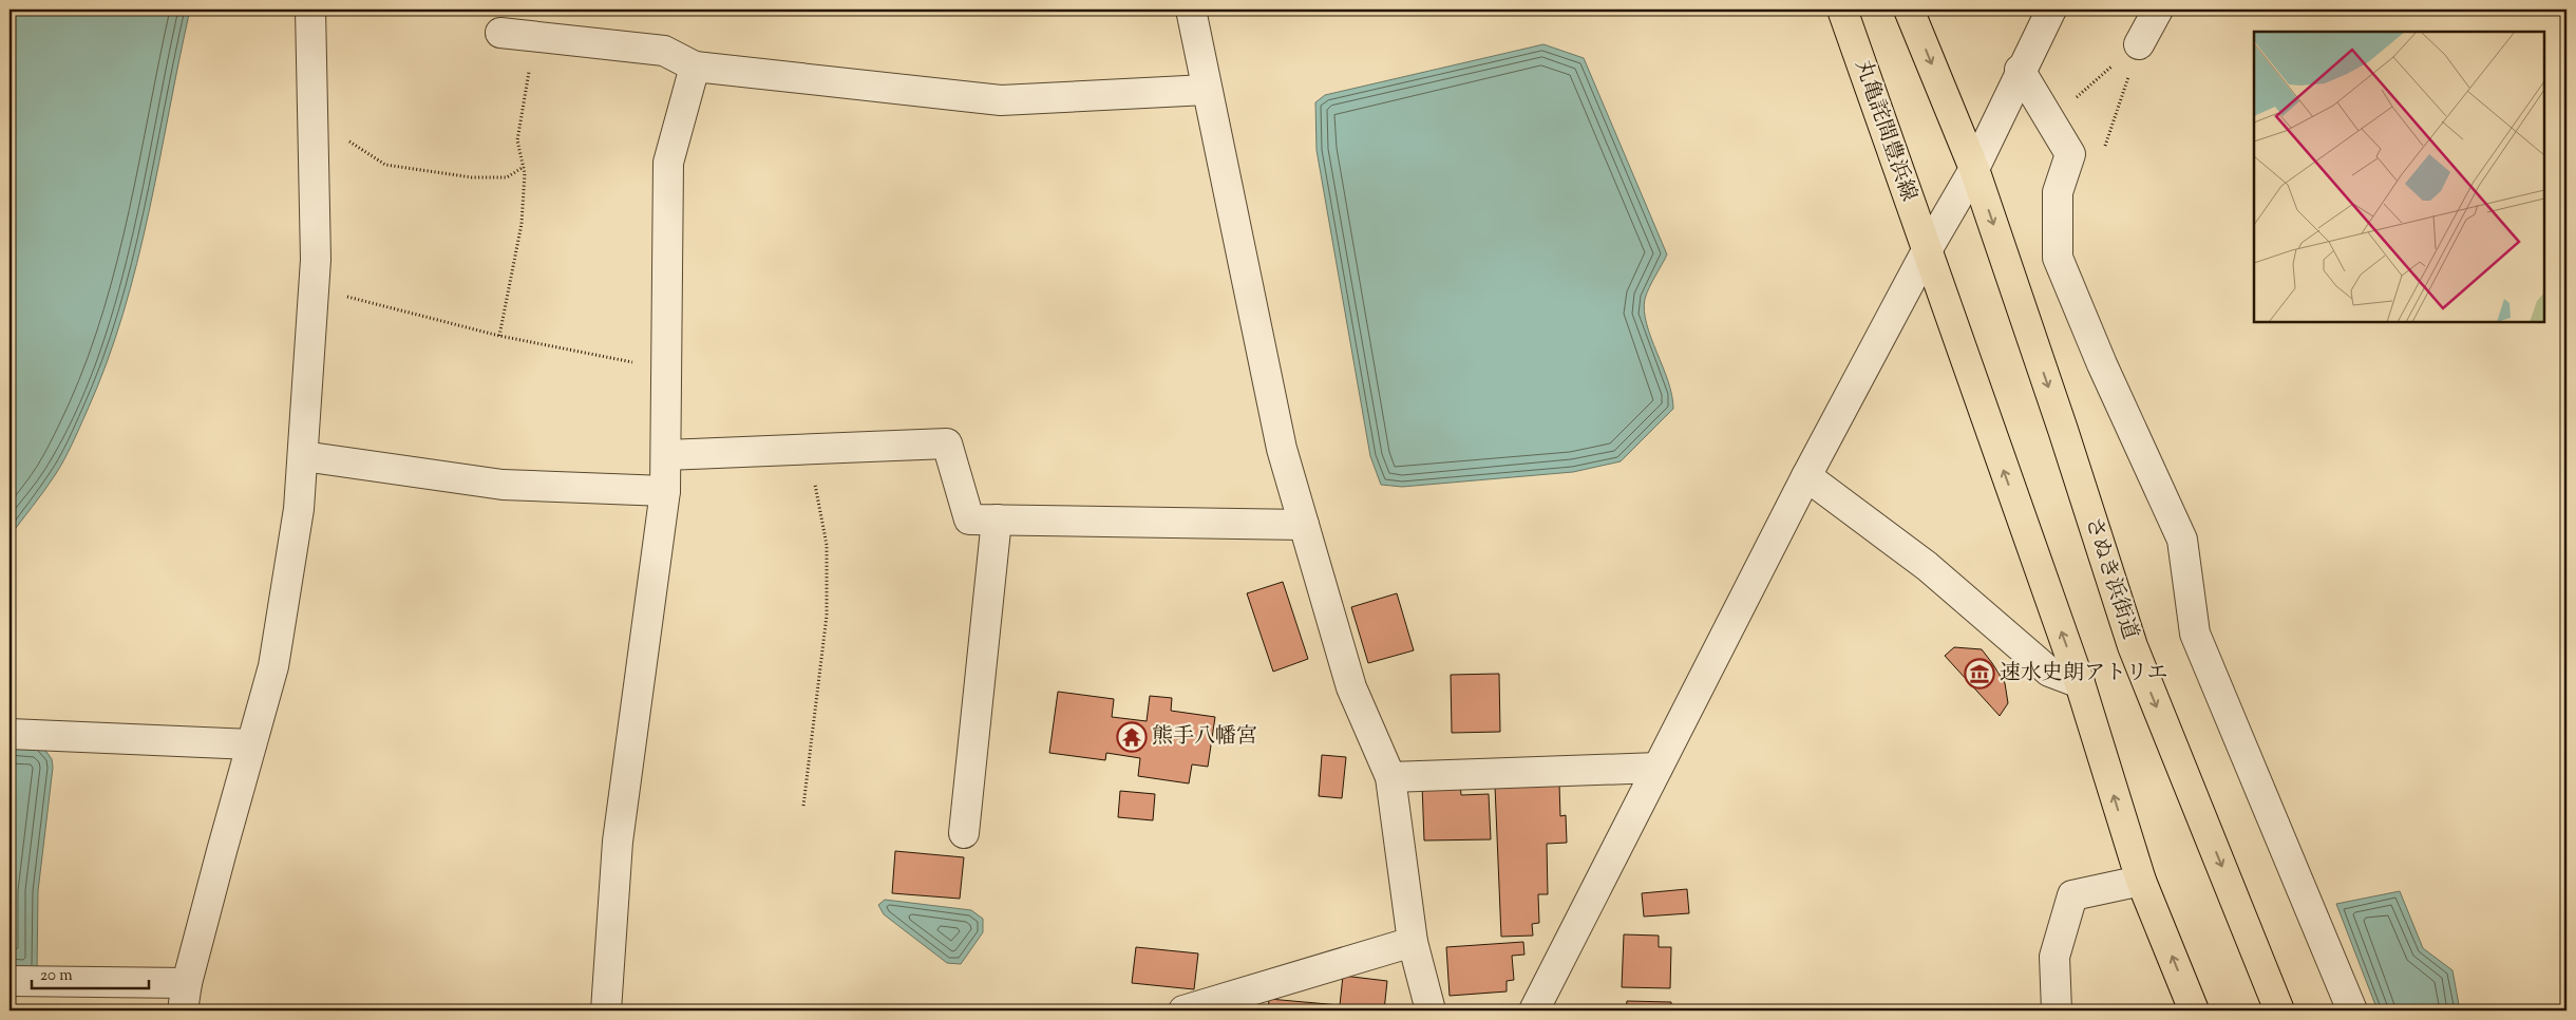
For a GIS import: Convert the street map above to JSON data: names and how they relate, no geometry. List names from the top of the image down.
{
  "streets": {
    "main road": ["丸亀詫間豊浜線", "さぬき浜街道"]
  },
  "places": {
    "museum": ["速水史朗アトリエ"],
    "temple": ["熊手八幡宮"]
  },
  "scale_bar": "20 m"
}
